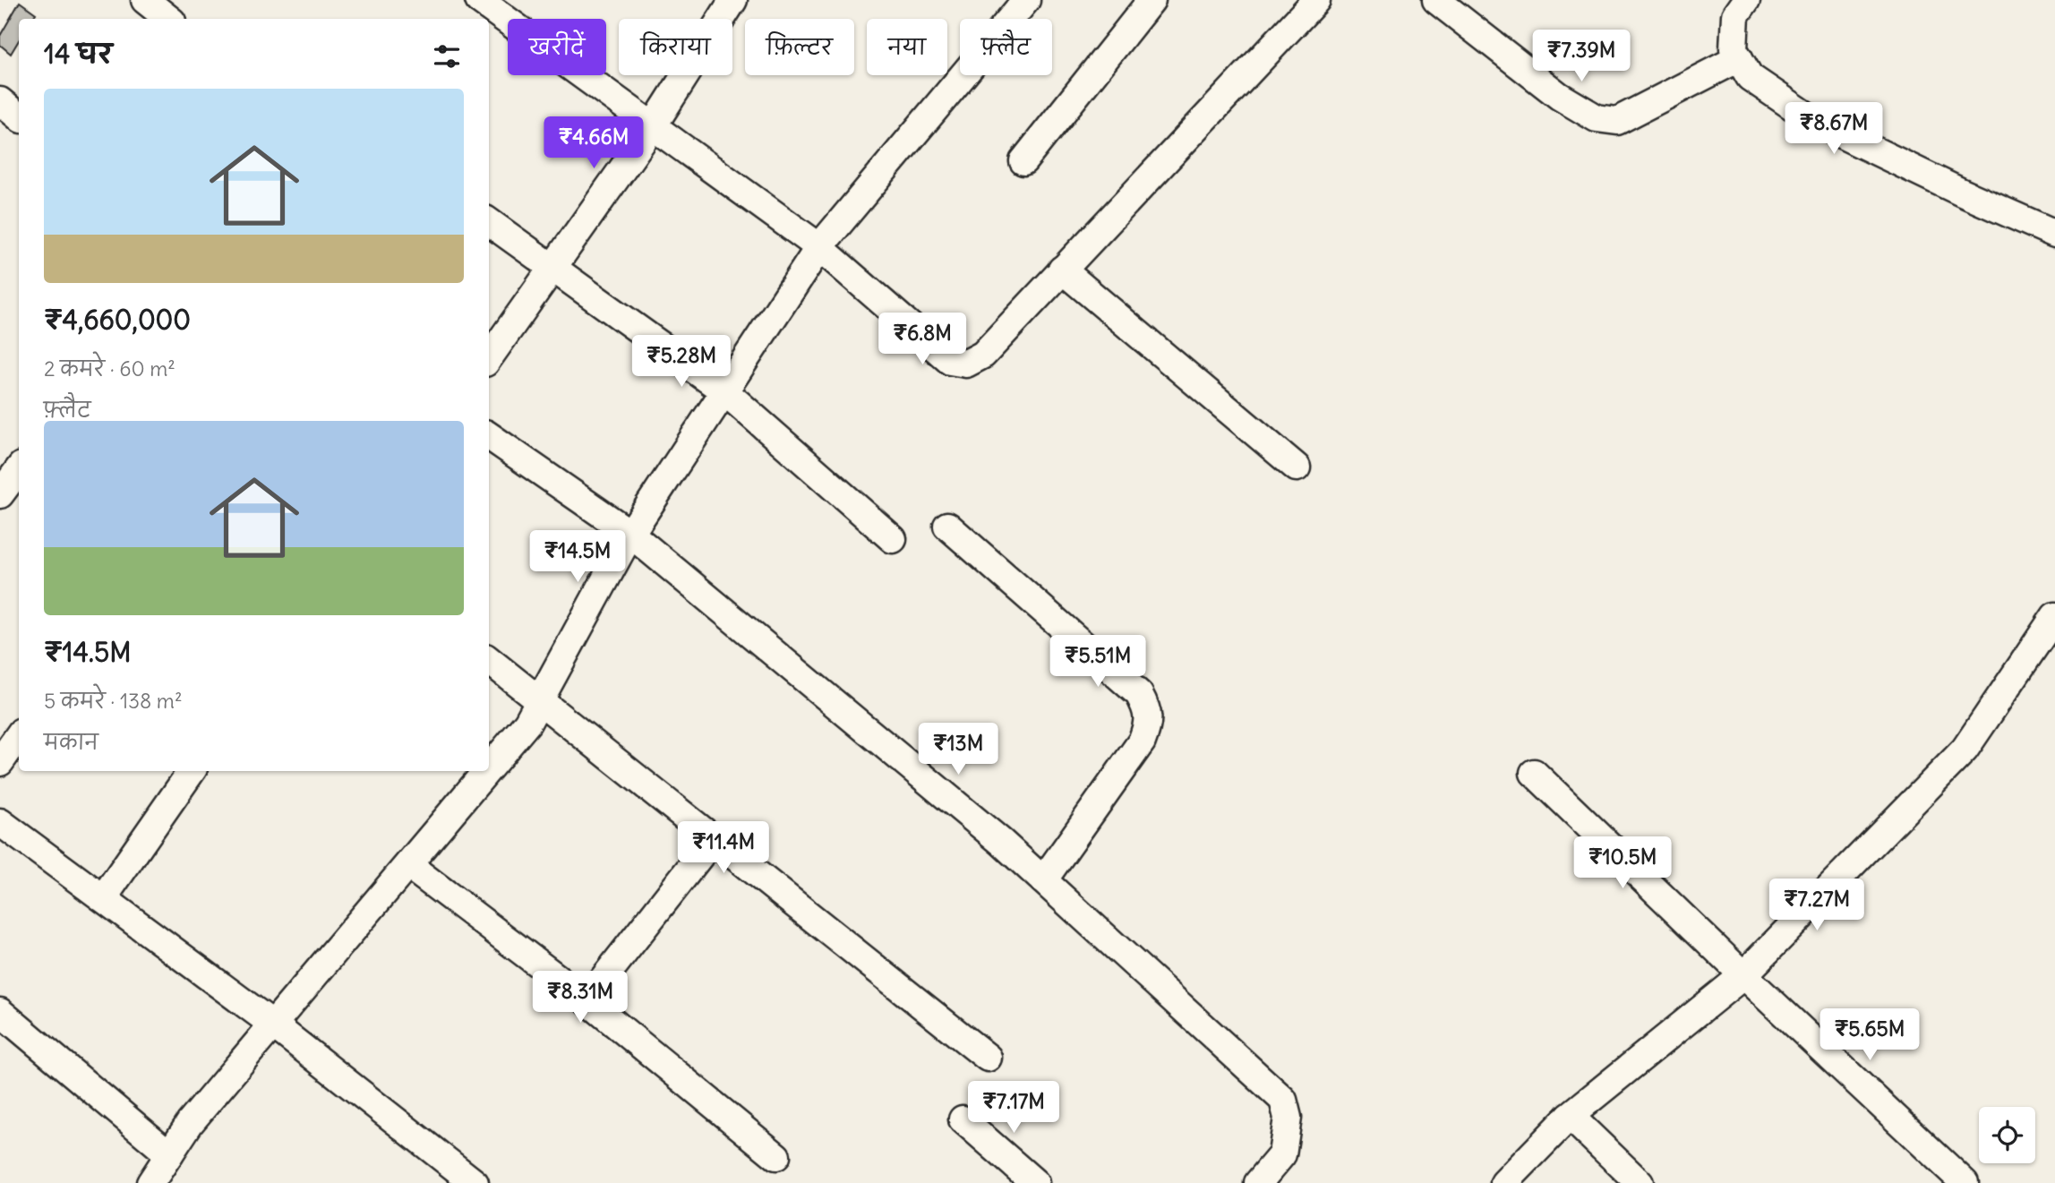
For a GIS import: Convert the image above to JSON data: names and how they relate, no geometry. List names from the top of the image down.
{
  "page": {
    "chip": [
      "खरीदें",
      "किराया",
      "फ़िल्टर",
      "नया",
      "फ़्लैट"
    ],
    "heading": "14 घर",
    "price": [
      "₹7.39M",
      "₹8.67M",
      "₹4.66M",
      "₹6.8M",
      "₹5.28M",
      "₹14.5M",
      "₹5.51M",
      "₹13M",
      "₹11.4M",
      "₹10.5M",
      "₹7.27M",
      "₹8.31M",
      "₹5.65M",
      "₹7.17M"
    ],
    "list": [
      {
        "name": "₹4,660,000",
        "note": "2 कमरे · 60 m² · फ़्लैट"
      },
      {
        "name": "₹14.5M",
        "note": "5 कमरे · 138 m² · मकान"
      }
    ]
  }
}
